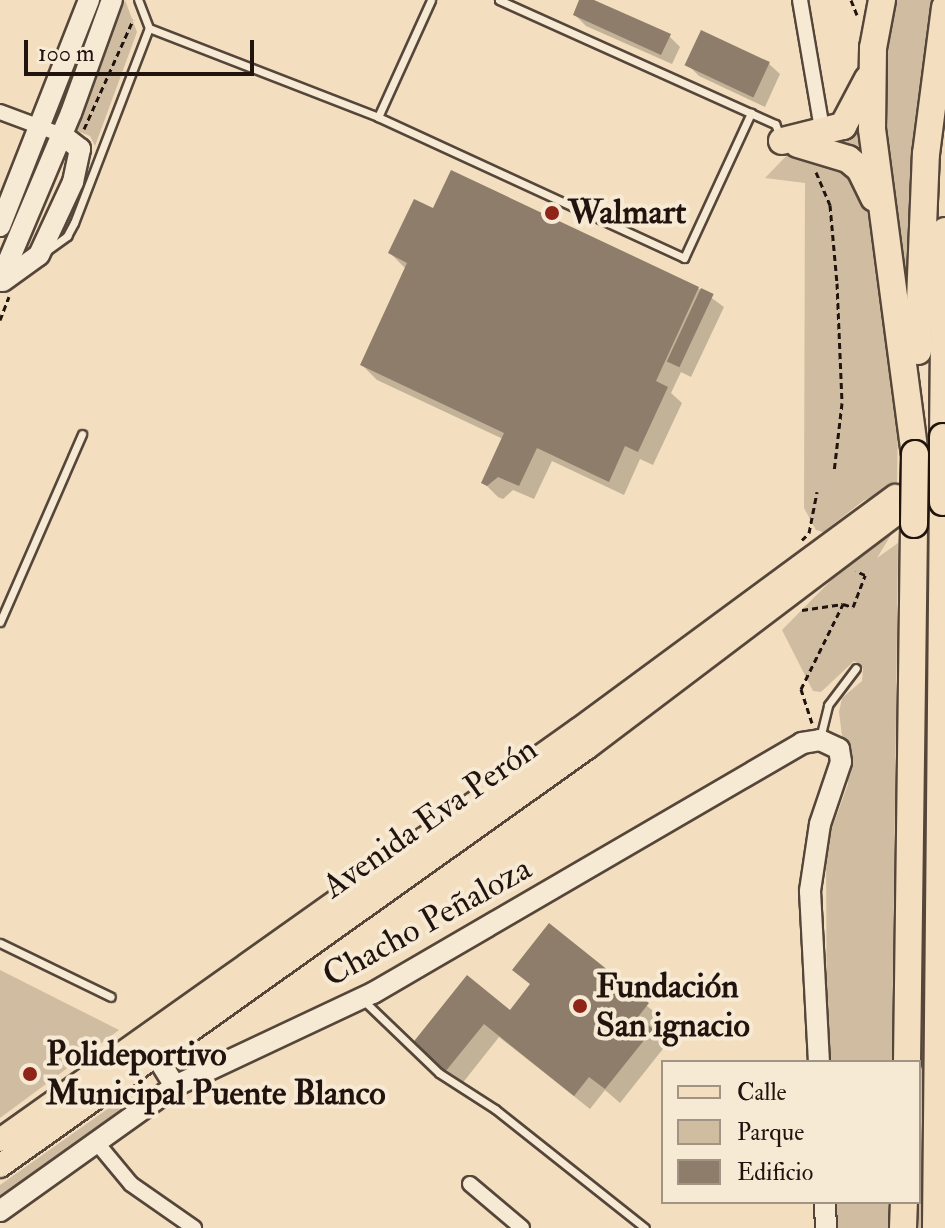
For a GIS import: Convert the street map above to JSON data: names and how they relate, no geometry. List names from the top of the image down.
{
  "streets": {
    "main road": ["Avenida Eva Perón"],
    "street": ["Chacho Peñaloza"]
  },
  "places": ["Walmart", "Fundación San ignacio", "Polideportivo Municipal Puente Blanco"],
  "legend": ["Calle", "Parque", "Edificio"],
  "scale_bar": "100 m"
}
